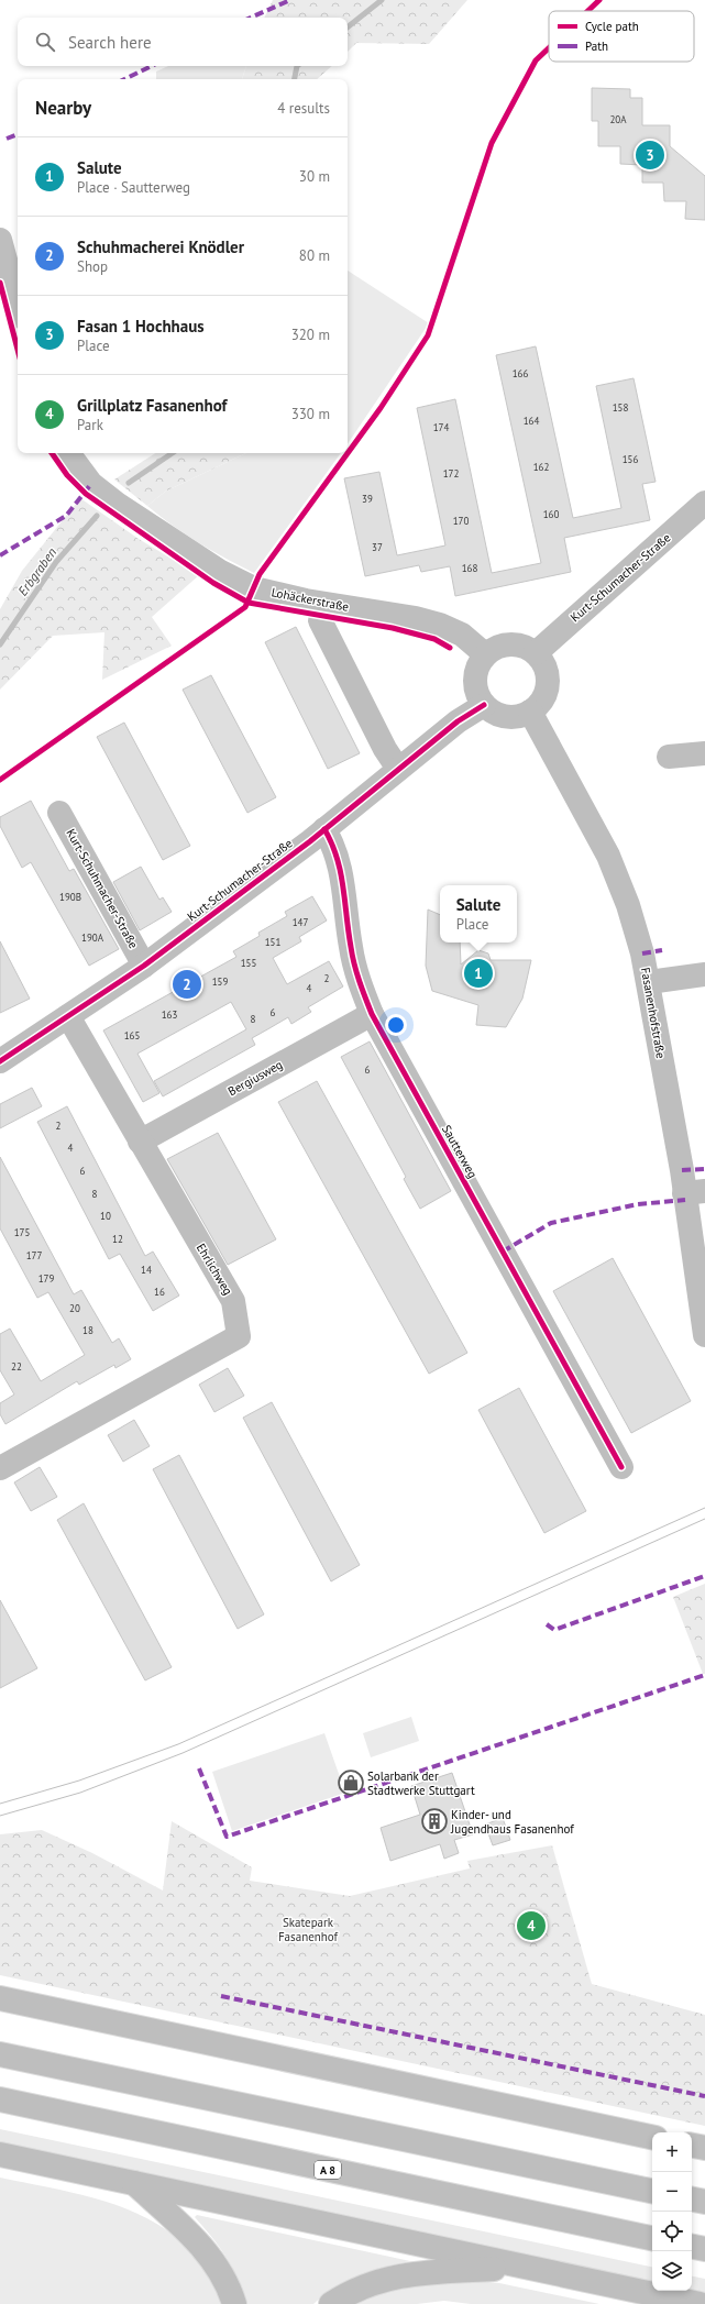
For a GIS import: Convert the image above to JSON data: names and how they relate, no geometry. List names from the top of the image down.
{
  "streets": {
    "main road": [
      "Kurt-Schumacher-Straße",
      "Lohäckerstraße",
      "Kurt-Schuhmacher-Straße",
      "Fasanenhofstraße",
      "Bergiusweg",
      "Sautterweg",
      "Ehrlichweg",
      "A 8"
    ]
  },
  "crossings": [
    ["Kurt-Schumacher-Straße", "Lohäckerstraße"],
    ["Kurt-Schumacher-Straße", "Kurt-Schuhmacher-Straße"],
    ["Kurt-Schumacher-Straße", "Fasanenhofstraße"],
    ["Kurt-Schumacher-Straße", "Sautterweg"],
    ["Kurt-Schumacher-Straße", "Ehrlichweg"],
    ["Lohäckerstraße", "Fasanenhofstraße"],
    ["Bergiusweg", "Sautterweg"],
    ["Bergiusweg", "Ehrlichweg"]
  ],
  "water": ["Erbgraben"],
  "parks": ["Skatepark Fasanenhof"],
  "places": {
    "shop": ["Solarbank der Stadtwerke Stuttgart"],
    "building": ["Kinder- und Jugendhaus Fasanenhof"]
  },
  "house_numbers": [
    "20A",
    "166",
    "158",
    "164",
    "174",
    "156",
    "162",
    "172",
    "39",
    "160",
    "170",
    "37",
    "168",
    "190B",
    "147",
    "190A",
    "151",
    "155",
    "2",
    "159",
    "4",
    "6",
    "163",
    "8",
    "165",
    "6",
    "2",
    "4",
    "6",
    "8",
    "10",
    "175",
    "12",
    "177",
    "14",
    "179",
    "16",
    "20",
    "18",
    "22"
  ],
  "legend": ["Cycle path", "Path"],
  "page": {
    "search": "Search here",
    "heading": ["Nearby", "4 results"],
    "list": [
      {
        "mark": "1",
        "name": "Salute",
        "note": "Place · Sautterweg",
        "value": "30 m"
      },
      {
        "mark": "2",
        "name": "Schuhmacherei Knödler",
        "note": "Shop",
        "value": "80 m"
      },
      {
        "mark": "3",
        "name": "Fasan 1 Hochhaus",
        "note": "Place",
        "value": "320 m"
      },
      {
        "mark": "4",
        "name": "Grillplatz Fasanenhof",
        "note": "Park",
        "value": "330 m"
      }
    ],
    "pins": [
      "3",
      "1",
      "2",
      "4"
    ],
    "popup": ["Salute", "Place"],
    "map_buttons": ["+", "−"]
  }
}
